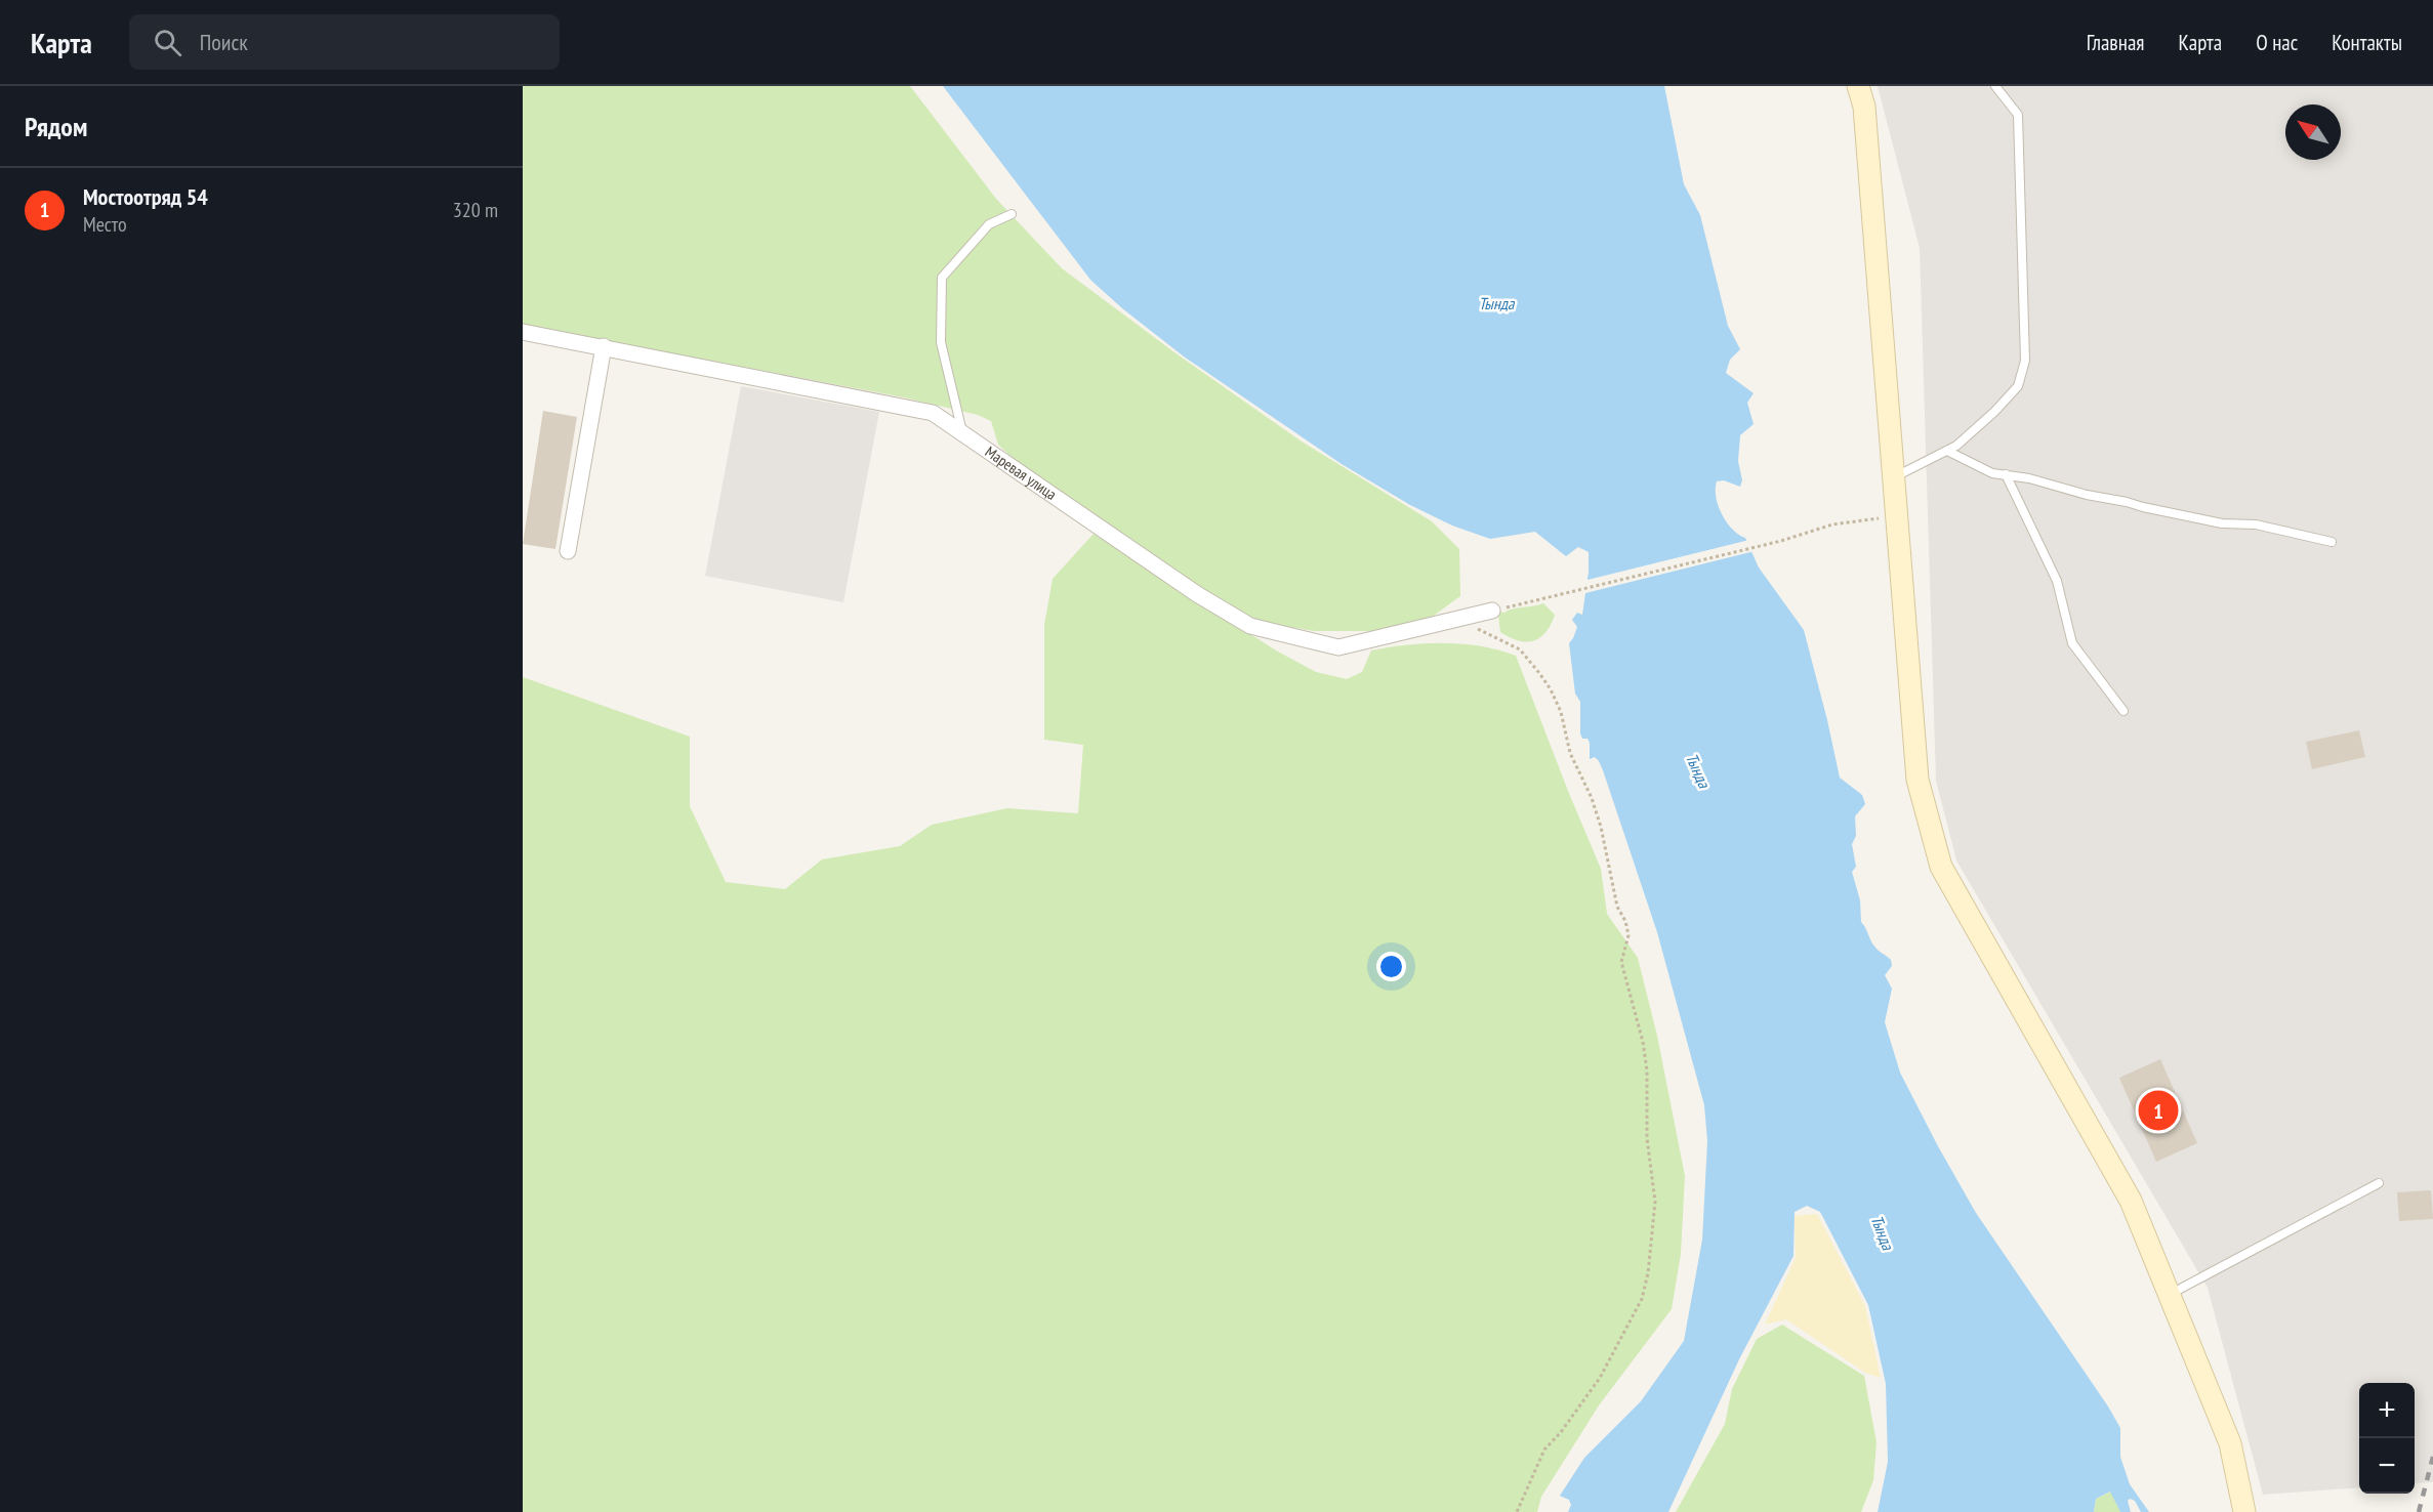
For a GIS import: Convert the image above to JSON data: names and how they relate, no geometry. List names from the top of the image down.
{
  "streets": {
    "street": ["Маревая улица"]
  },
  "water": ["Тында"],
  "north": "top left",
  "page": {
    "header": "Карта",
    "search": "Поиск",
    "nav": [
      "Главная",
      "Карта",
      "О нас",
      "Контакты"
    ],
    "heading": "Рядом",
    "list": [
      {
        "mark": "1",
        "name": "Мостоотряд 54",
        "note": "Место",
        "value": "320 m"
      }
    ],
    "pins": "1",
    "map_buttons": ["+", "−"]
  }
}
